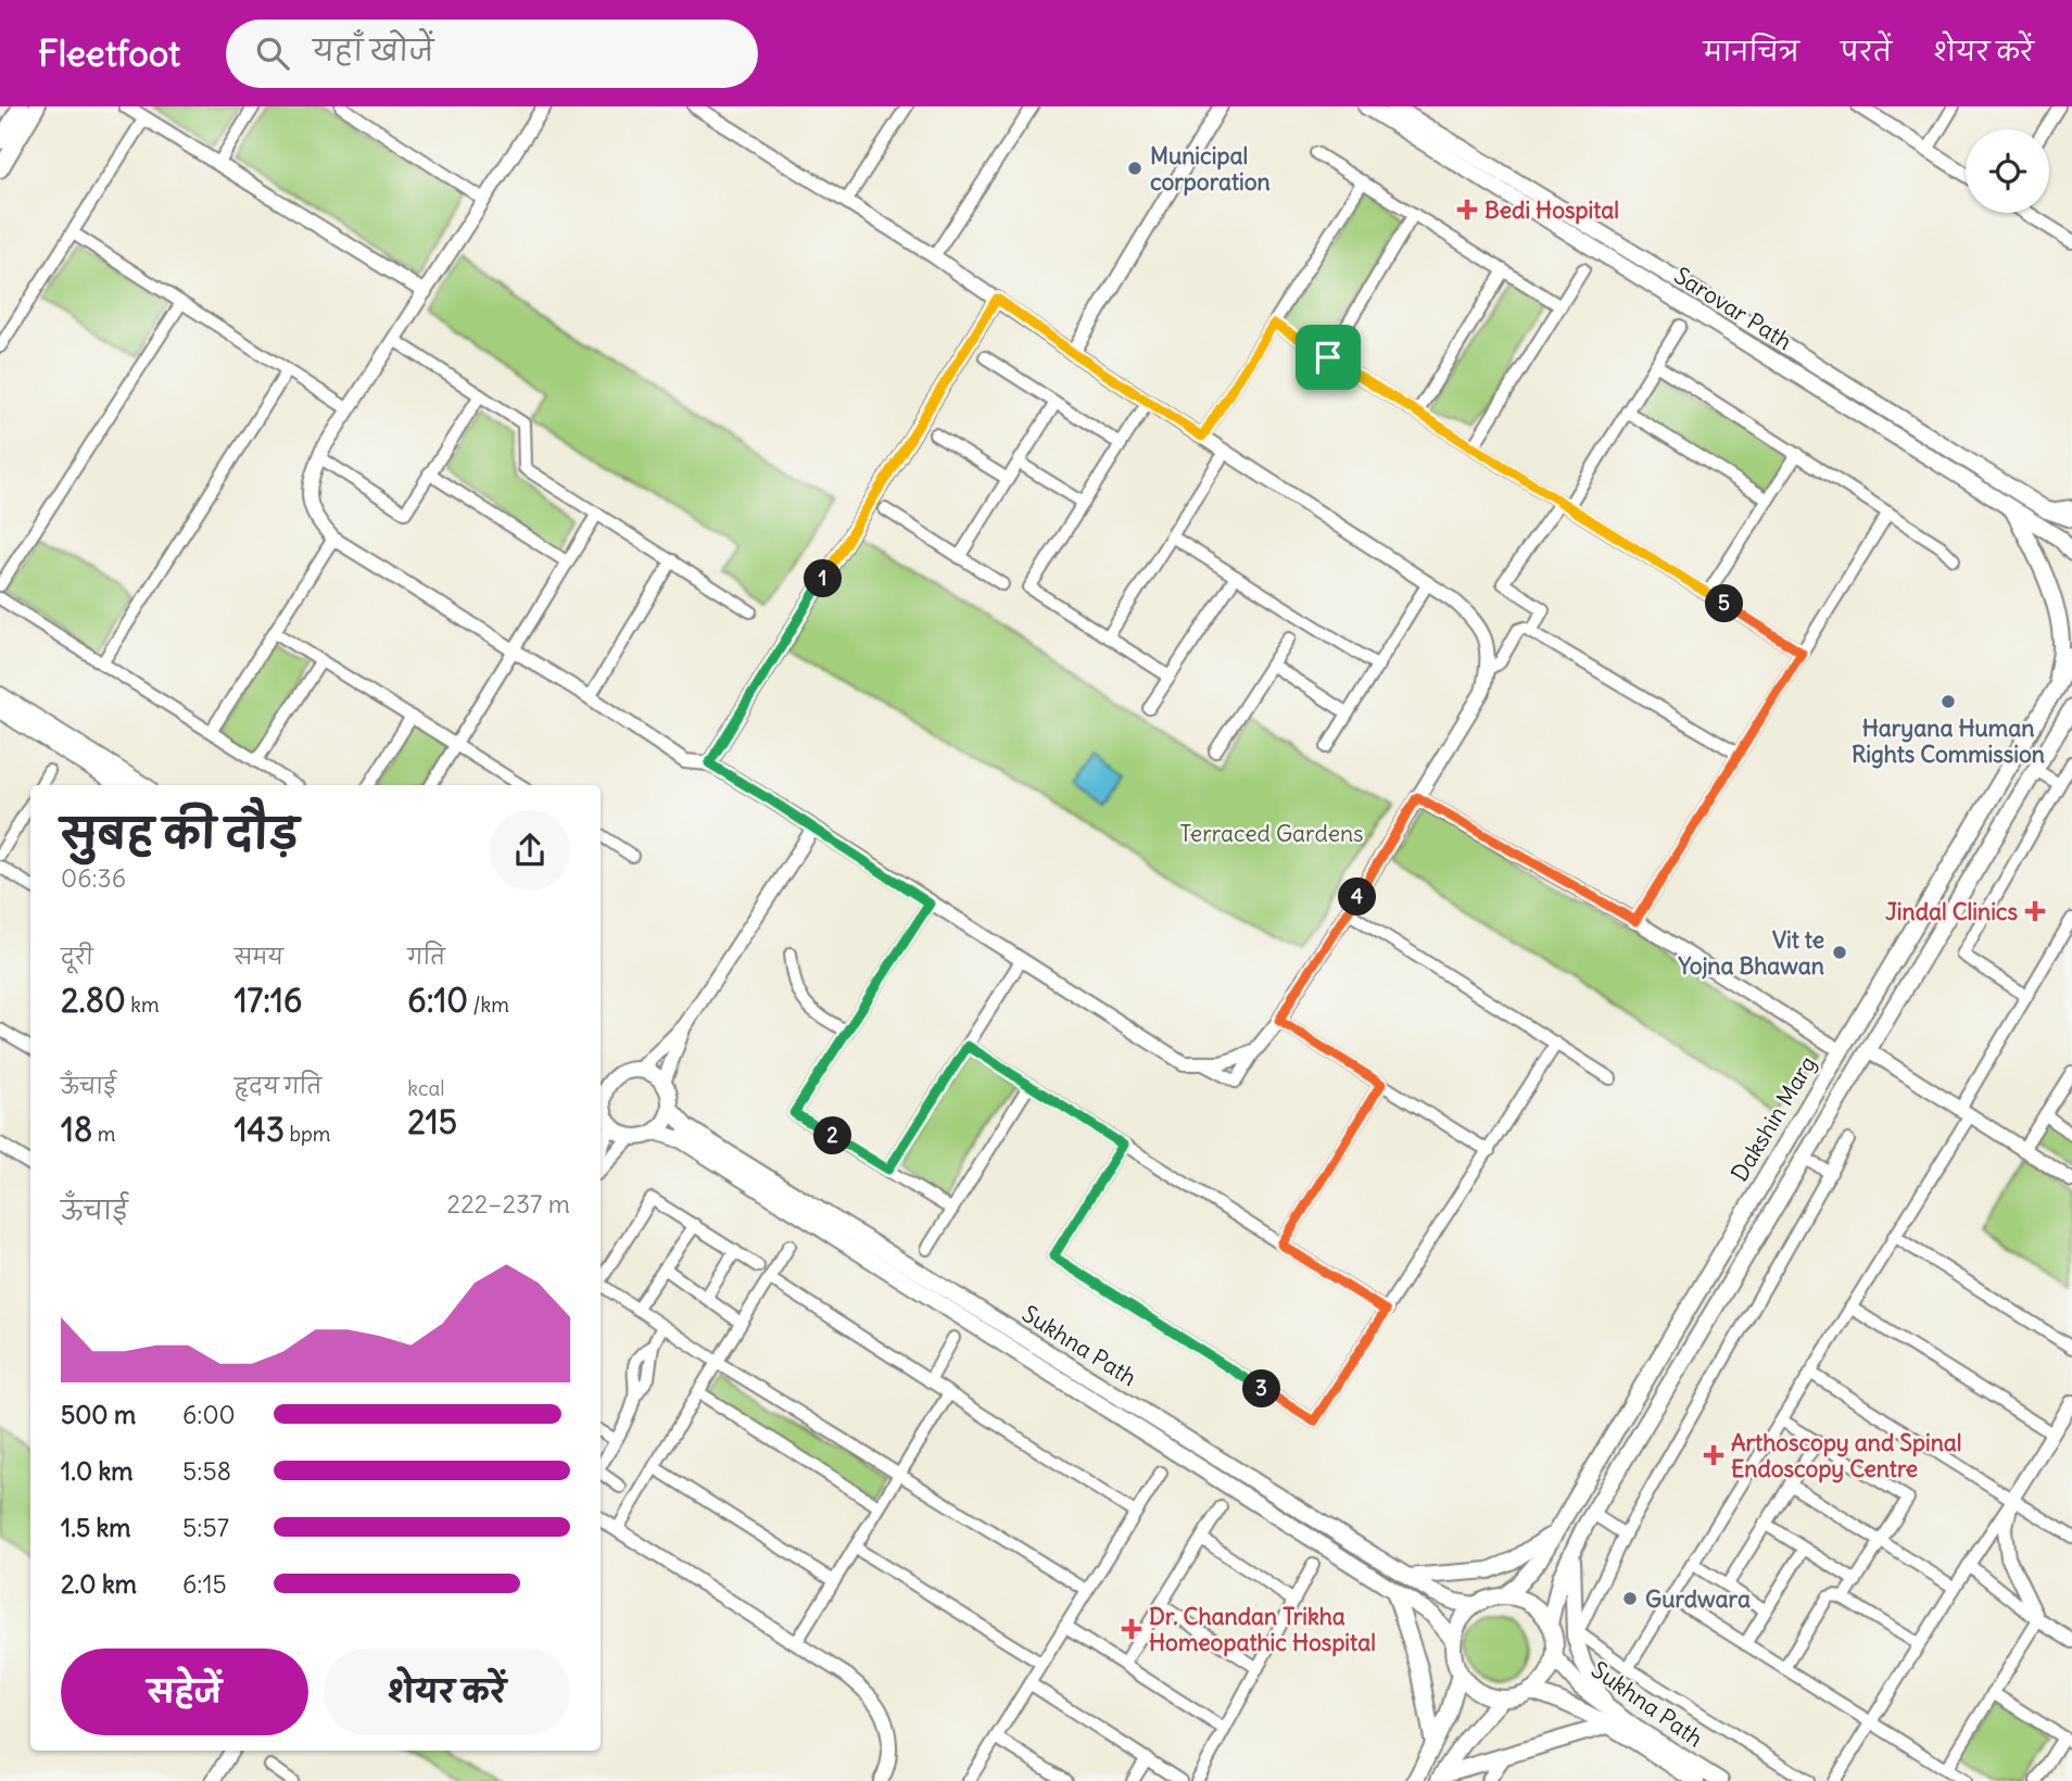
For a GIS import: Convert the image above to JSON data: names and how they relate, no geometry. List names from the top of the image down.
{
  "streets": {
    "main road": ["Sarovar Path", "Dakshin Marg", "Sukhna Path"]
  },
  "crossings": [
    ["Dakshin Marg", "Sukhna Path"]
  ],
  "parks": ["Terraced Gardens"],
  "places": {
    "other": [
      "Municipal corporation",
      "Haryana Human Rights Commission",
      "Vit te Yojna Bhawan",
      "Gurdwara"
    ],
    "health": [
      "Bedi Hospital",
      "Jindal Clinics",
      "Arthoscopy and Spinal Endoscopy Centre",
      "Dr. Chandan Trikha Homeopathic Hospital"
    ]
  },
  "page": {
    "header": "Fleetfoot",
    "search": "यहाँ खोजें",
    "nav": ["मानचित्र", "परतें", "शेयर करें"],
    "pins": [
      "1",
      "5",
      "4",
      "2",
      "3"
    ],
    "heading": ["सुबह की दौड़", "06:36"],
    "stats": [
      ["दूरी", "2.80 km"],
      ["समय", "17:16"],
      ["गति", "6:10 /km"],
      ["ऊँचाई", "18 m"],
      ["हृदय गति", "143 bpm"],
      ["kcal", "215"]
    ],
    "chart": ["ऊँचाई", "222–237 m"],
    "list": [
      {
        "name": "500 m",
        "note": "6:00"
      },
      {
        "name": "1.0 km",
        "note": "5:58"
      },
      {
        "name": "1.5 km",
        "note": "5:57"
      },
      {
        "name": "2.0 km",
        "note": "6:15"
      }
    ],
    "buttons": ["सहेजें", "शेयर करें"]
  }
}
